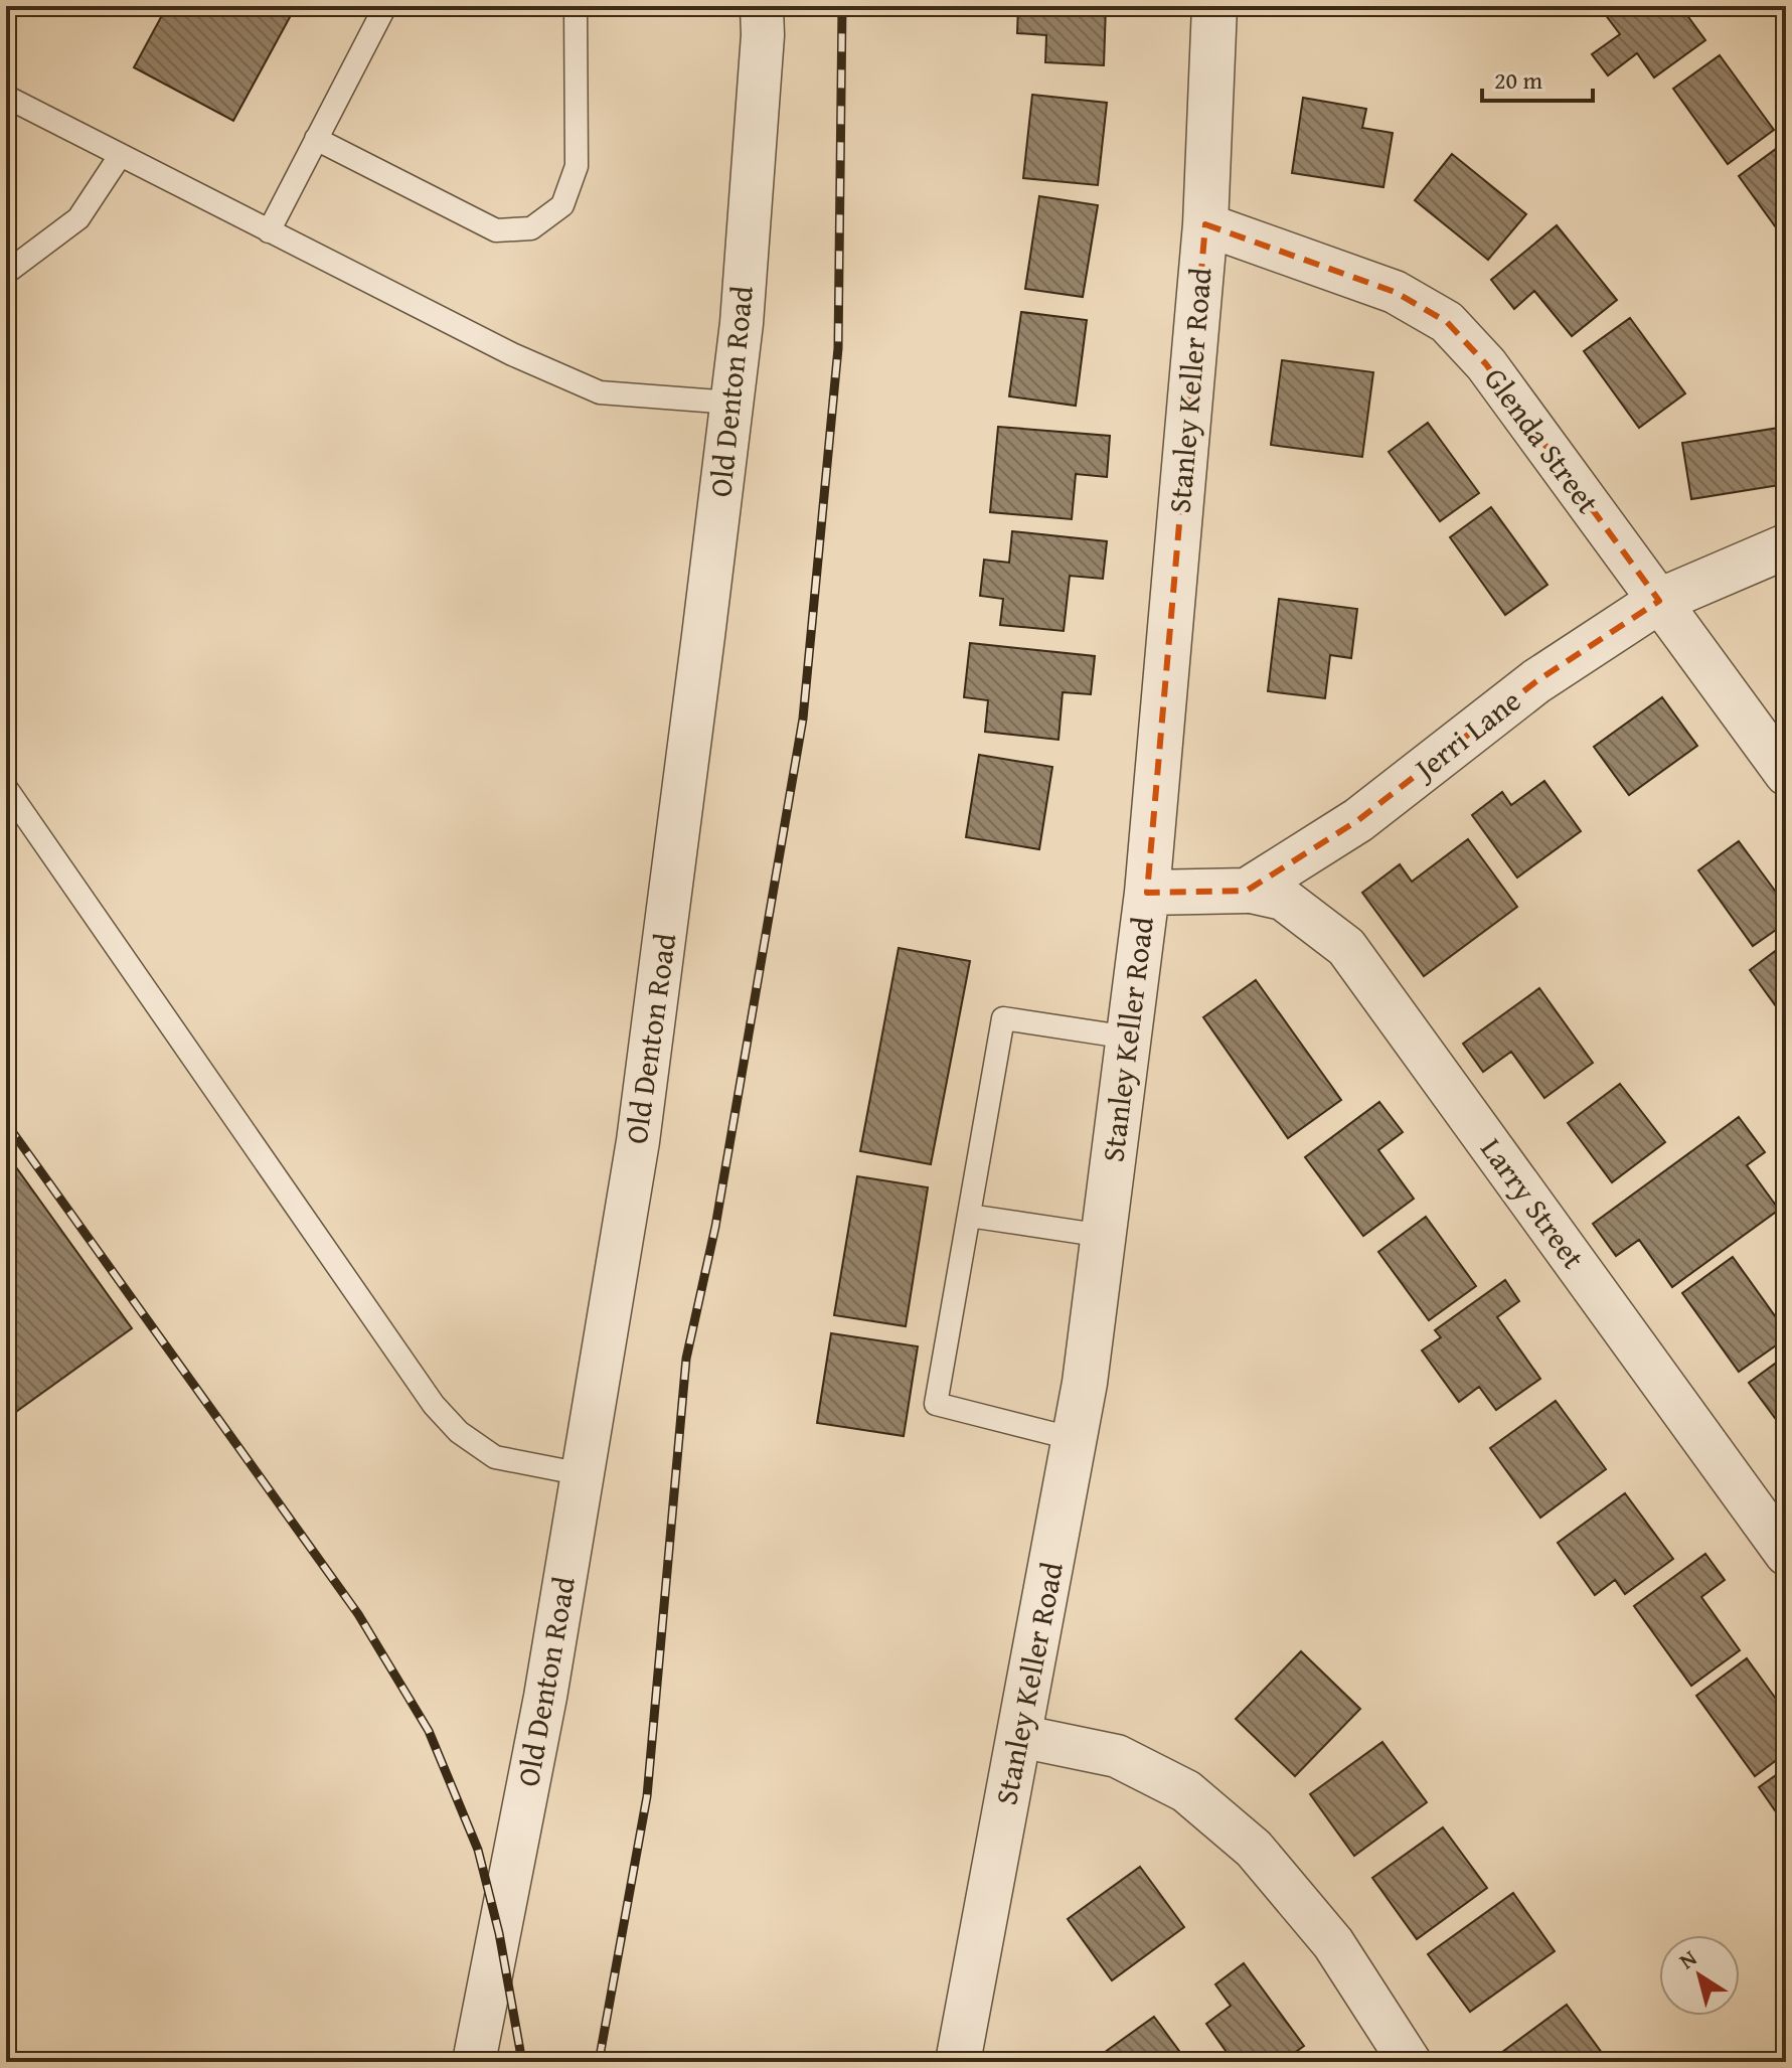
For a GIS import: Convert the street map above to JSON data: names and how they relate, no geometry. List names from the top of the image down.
{
  "streets": {
    "street": [
      "Stanley Keller Road",
      "Old Denton Road",
      "Glenda Street",
      "Jerri Lane",
      "Larry Street"
    ]
  },
  "crossings": [
    ["Stanley Keller Road", "Glenda Street"],
    ["Glenda Street", "Jerri Lane"],
    ["Jerri Lane", "Larry Street"]
  ],
  "scale_bar": "20 m",
  "north": "top left"
}
